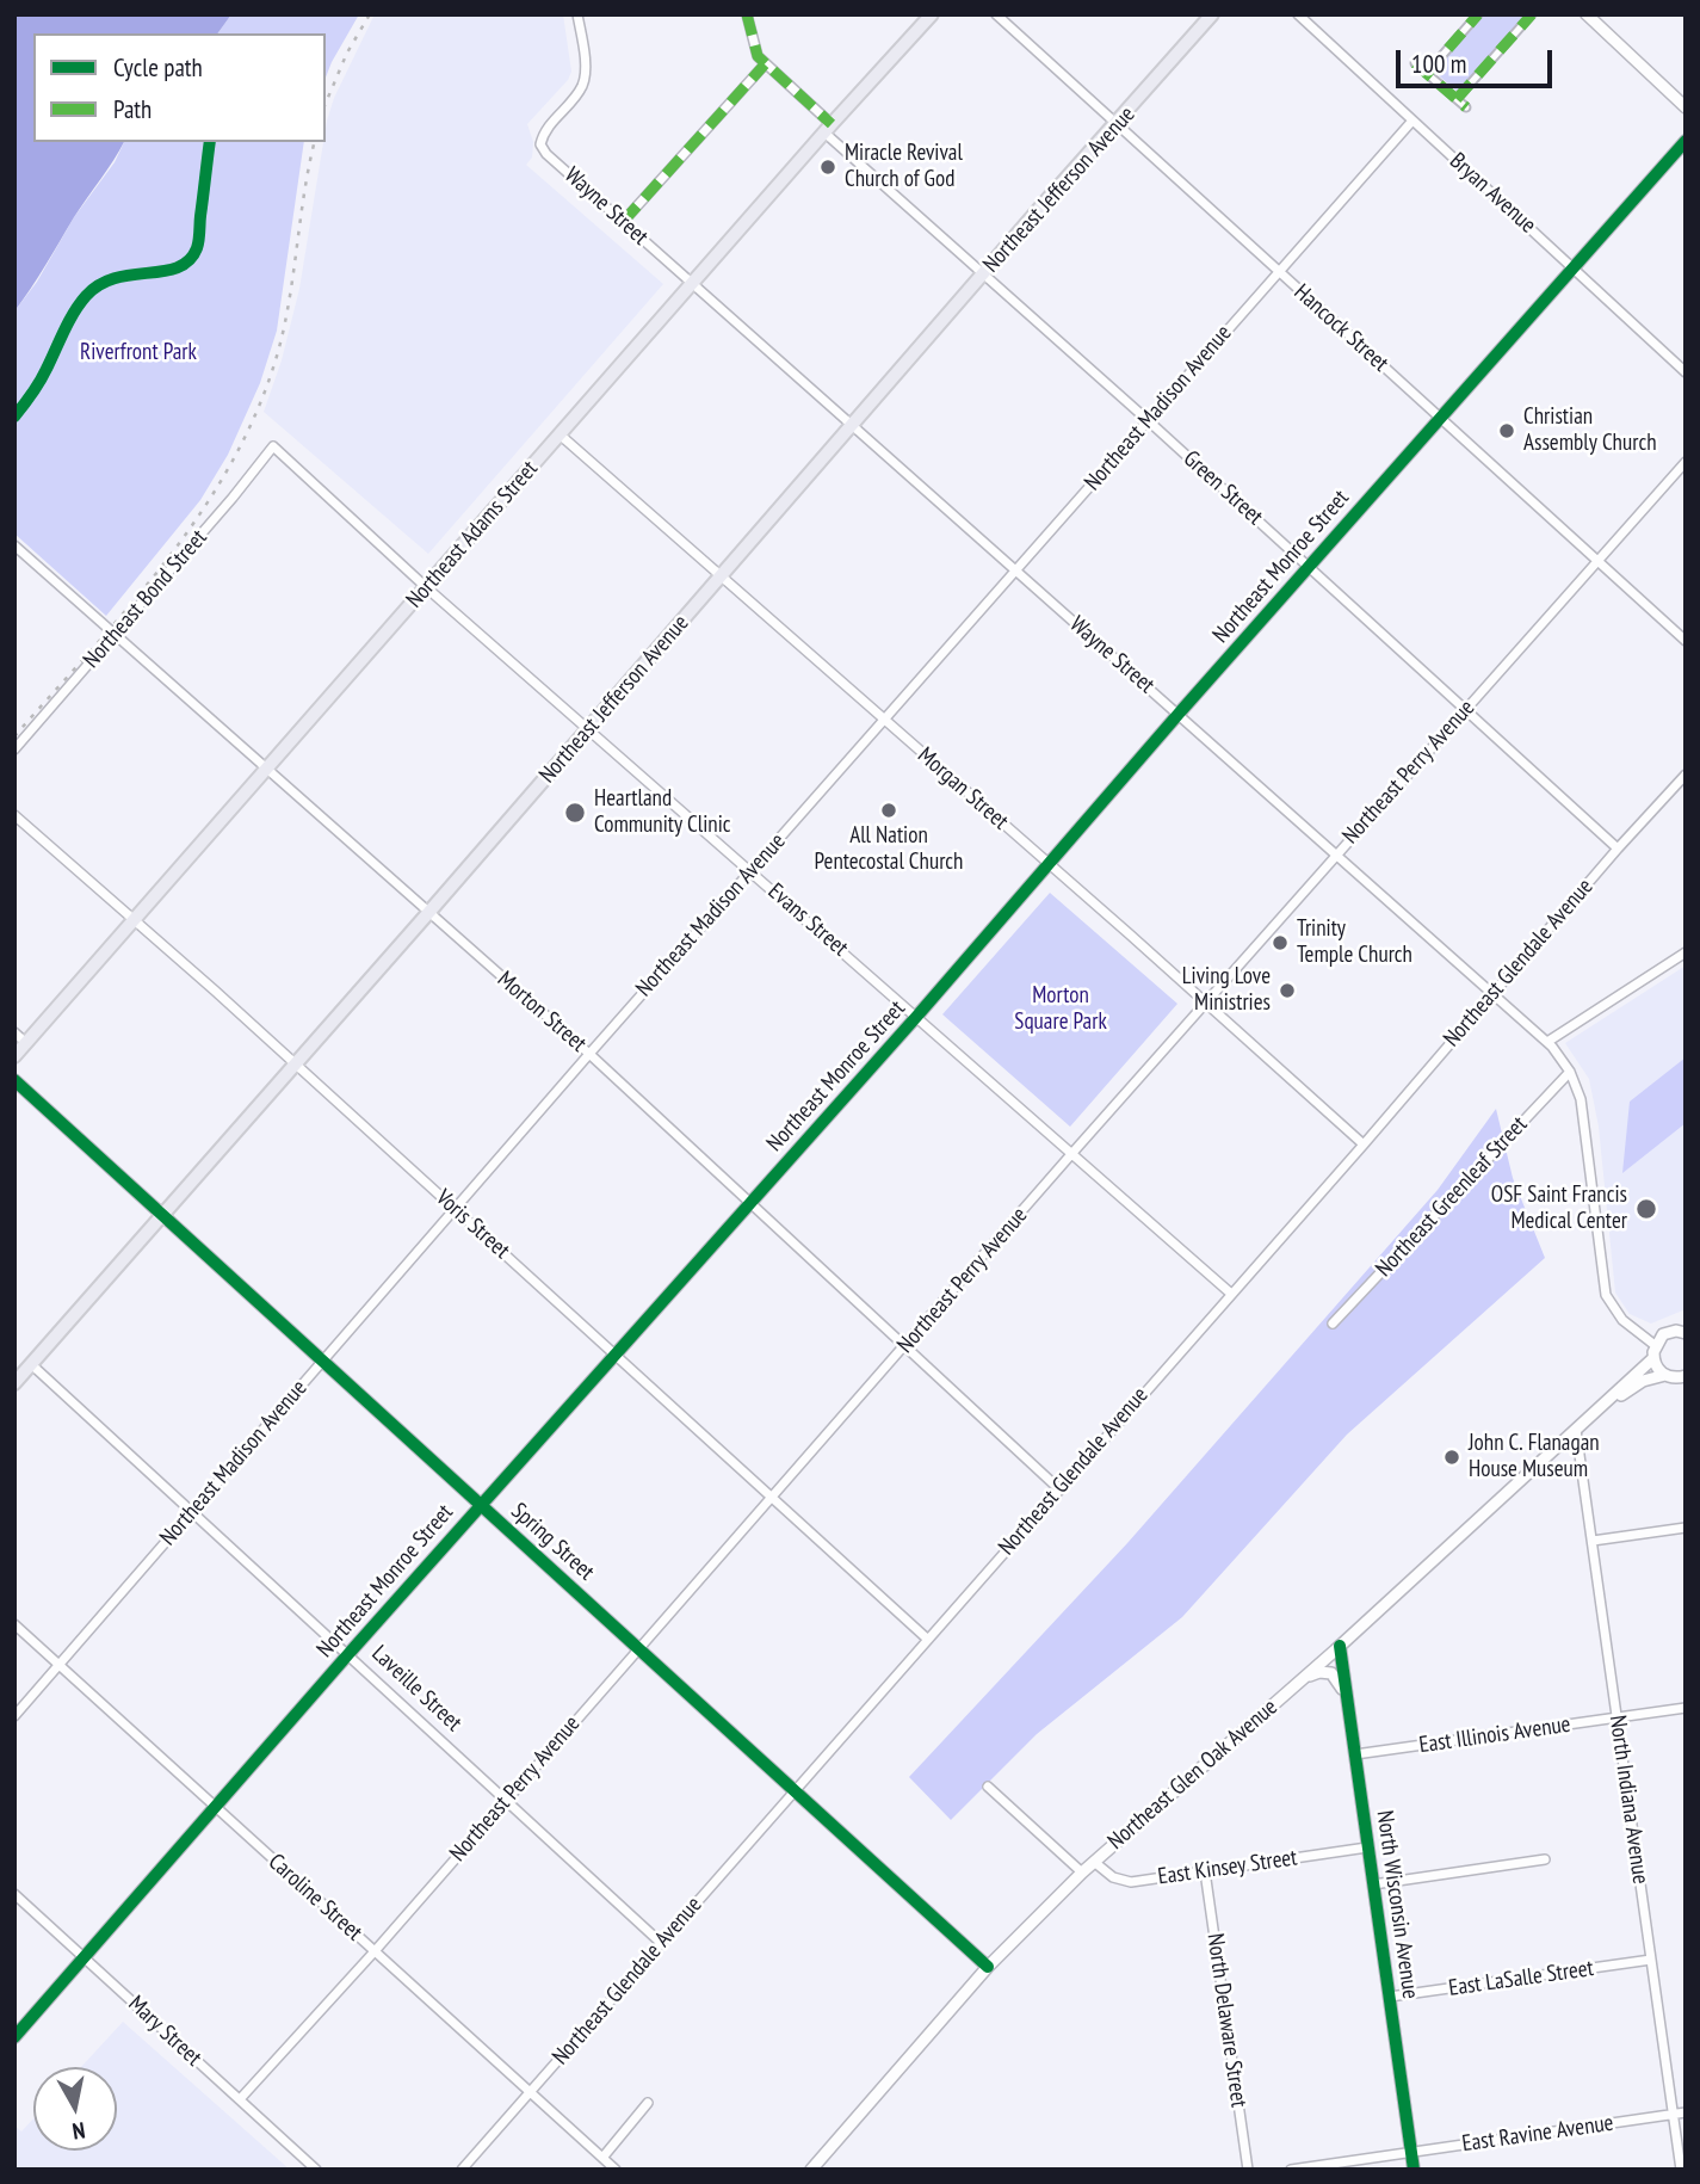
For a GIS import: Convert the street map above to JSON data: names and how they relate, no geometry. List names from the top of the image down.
{
  "streets": {
    "main road": ["Northeast Jefferson Avenue", "Northeast Adams Street"],
    "street": [
      "Bryan Avenue",
      "Wayne Street",
      "Hancock Street",
      "Northeast Madison Avenue",
      "Green Street",
      "Northeast Monroe Street",
      "Northeast Bond Street",
      "Northeast Perry Avenue",
      "Morgan Street",
      "Evans Street",
      "Northeast Glendale Avenue",
      "Morton Street",
      "Northeast Greenleaf Street",
      "Voris Street",
      "Spring Street",
      "Laveille Street",
      "East Illinois Avenue",
      "Northeast Glen Oak Avenue",
      "North Indiana Avenue",
      "East Kinsey Street",
      "Caroline Street",
      "North Wisconsin Avenue",
      "East LaSalle Street",
      "North Delaware Street",
      "Mary Street",
      "East Ravine Avenue"
    ]
  },
  "crossings": [
    ["Northeast Jefferson Avenue", "Wayne Street"],
    ["Northeast Jefferson Avenue", "Hancock Street"],
    ["Northeast Jefferson Avenue", "Green Street"],
    ["Northeast Jefferson Avenue", "Morgan Street"],
    ["Northeast Jefferson Avenue", "Evans Street"],
    ["Northeast Jefferson Avenue", "Morton Street"],
    ["Northeast Jefferson Avenue", "Voris Street"],
    ["Northeast Jefferson Avenue", "Spring Street"],
    ["Northeast Jefferson Avenue", "Laveille Street"],
    ["Bryan Avenue", "Northeast Madison Avenue"],
    ["Bryan Avenue", "Northeast Monroe Street"],
    ["Wayne Street", "Northeast Madison Avenue"],
    ["Wayne Street", "Northeast Adams Street"],
    ["Wayne Street", "Northeast Monroe Street"],
    ["Wayne Street", "Northeast Perry Avenue"],
    ["Wayne Street", "Northeast Glendale Avenue"],
    ["Wayne Street", "Northeast Greenleaf Street"],
    ["Hancock Street", "Northeast Madison Avenue"],
    ["Hancock Street", "Northeast Monroe Street"],
    ["Hancock Street", "Northeast Perry Avenue"],
    ["Northeast Madison Avenue", "Green Street"],
    ["Northeast Madison Avenue", "Morgan Street"],
    ["Northeast Madison Avenue", "Evans Street"],
    ["Northeast Madison Avenue", "Morton Street"],
    ["Northeast Madison Avenue", "Voris Street"],
    ["Northeast Madison Avenue", "Spring Street"],
    ["Northeast Madison Avenue", "Laveille Street"],
    ["Northeast Madison Avenue", "Caroline Street"],
    ["Green Street", "Northeast Adams Street"],
    ["Green Street", "Northeast Monroe Street"],
    ["Green Street", "Northeast Perry Avenue"],
    ["Green Street", "Northeast Glendale Avenue"],
    ["Northeast Adams Street", "Morgan Street"],
    ["Northeast Adams Street", "Evans Street"],
    ["Northeast Adams Street", "Morton Street"],
    ["Northeast Adams Street", "Voris Street"],
    ["Northeast Monroe Street", "Morgan Street"],
    ["Northeast Monroe Street", "Evans Street"],
    ["Northeast Monroe Street", "Morton Street"],
    ["Northeast Monroe Street", "Voris Street"],
    ["Northeast Monroe Street", "Spring Street"],
    ["Northeast Monroe Street", "Laveille Street"],
    ["Northeast Monroe Street", "Caroline Street"],
    ["Northeast Monroe Street", "Mary Street"],
    ["Northeast Bond Street", "Evans Street"],
    ["Northeast Bond Street", "Morton Street"],
    ["Northeast Perry Avenue", "Morgan Street"],
    ["Northeast Perry Avenue", "Evans Street"],
    ["Northeast Perry Avenue", "Morton Street"],
    ["Northeast Perry Avenue", "Voris Street"],
    ["Northeast Perry Avenue", "Spring Street"],
    ["Northeast Perry Avenue", "Laveille Street"],
    ["Northeast Perry Avenue", "Caroline Street"],
    ["Northeast Perry Avenue", "Mary Street"],
    ["Morgan Street", "Northeast Glendale Avenue"],
    ["Evans Street", "Northeast Glendale Avenue"],
    ["Northeast Glendale Avenue", "Morton Street"],
    ["Northeast Glendale Avenue", "Voris Street"],
    ["Northeast Glendale Avenue", "Spring Street"],
    ["Northeast Glendale Avenue", "Laveille Street"],
    ["Northeast Glendale Avenue", "Caroline Street"],
    ["Spring Street", "Northeast Glen Oak Avenue"],
    ["East Illinois Avenue", "North Indiana Avenue"],
    ["East Illinois Avenue", "North Wisconsin Avenue"],
    ["Northeast Glen Oak Avenue", "North Indiana Avenue"],
    ["Northeast Glen Oak Avenue", "East Kinsey Street"],
    ["Northeast Glen Oak Avenue", "North Wisconsin Avenue"],
    ["North Indiana Avenue", "East LaSalle Street"],
    ["North Indiana Avenue", "East Ravine Avenue"],
    ["East Kinsey Street", "North Wisconsin Avenue"],
    ["East Kinsey Street", "North Delaware Street"],
    ["North Wisconsin Avenue", "East LaSalle Street"],
    ["North Wisconsin Avenue", "East Ravine Avenue"]
  ],
  "parks": ["Riverfront Park", "Morton Square Park"],
  "places": [
    "Miracle Revival Church of God",
    "Christian Assembly Church",
    "All Nation Pentecostal Church",
    "Heartland Community Clinic",
    "Trinity Temple Church",
    "Living Love Ministries",
    "OSF Saint Francis Medical Center",
    "John C. Flanagan House Museum"
  ],
  "legend": ["Cycle path", "Path"],
  "scale_bar": "100 m",
  "north": "bottom"
}
